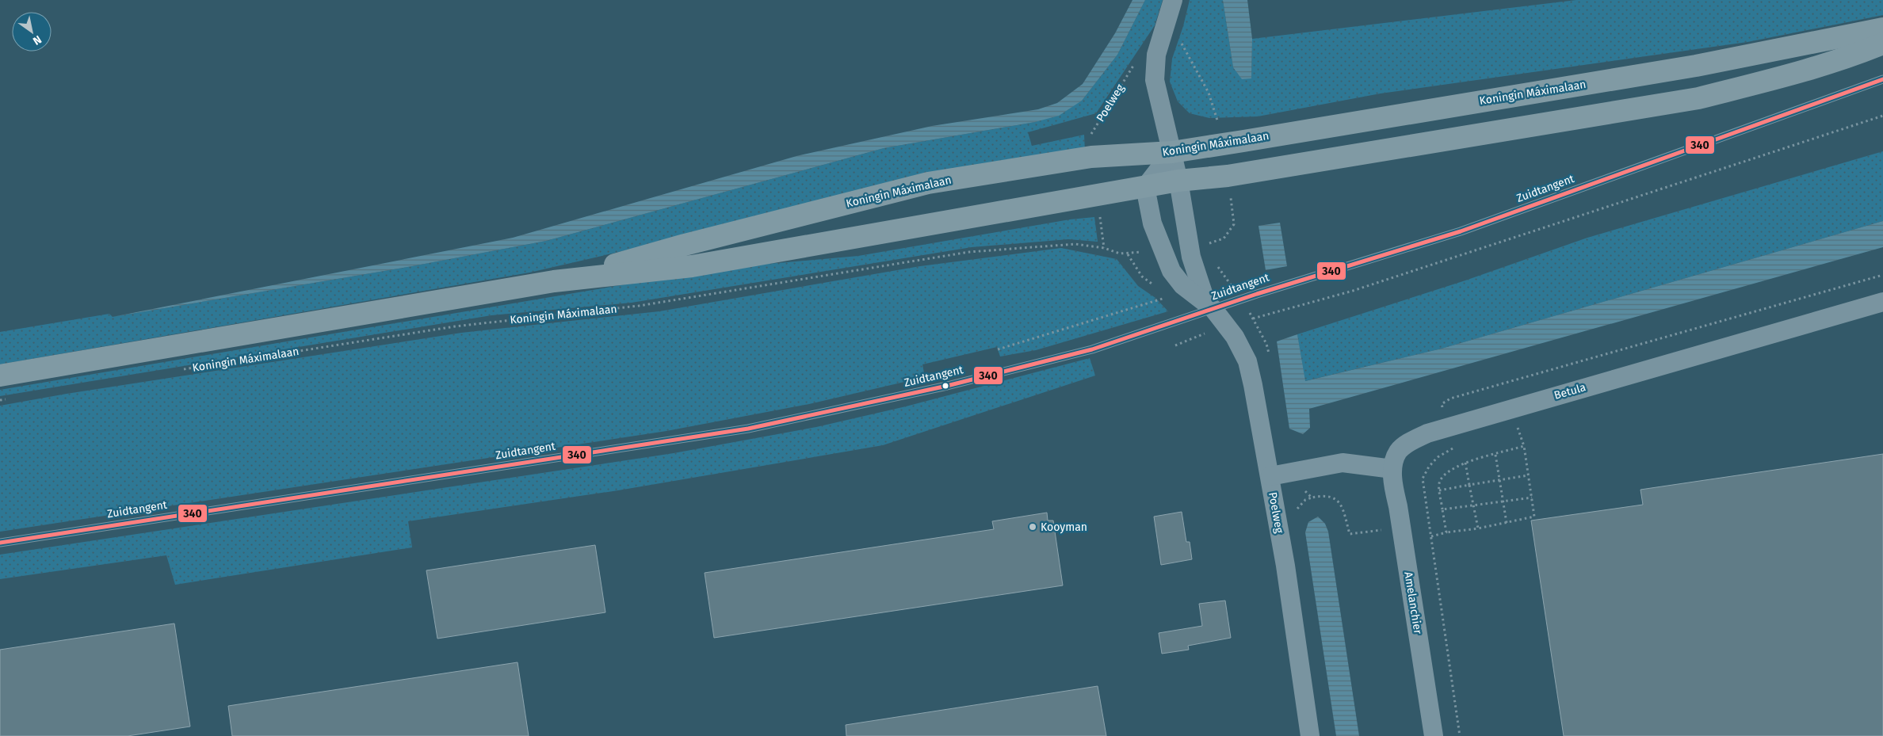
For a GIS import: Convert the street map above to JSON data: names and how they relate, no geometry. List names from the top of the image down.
{
  "streets": {
    "main road": ["Koningin Máximalaan"],
    "street": ["Poelweg", "Betula", "Amelanchier"],
    "lane": ["Zuidtangent"]
  },
  "crossings": [
    ["Koningin Máximalaan", "Poelweg"],
    ["Poelweg", "Zuidtangent"],
    ["Betula", "Amelanchier"]
  ],
  "places": ["Kooyman"],
  "lines": ["transit line 340"],
  "north": "bottom right"
}
